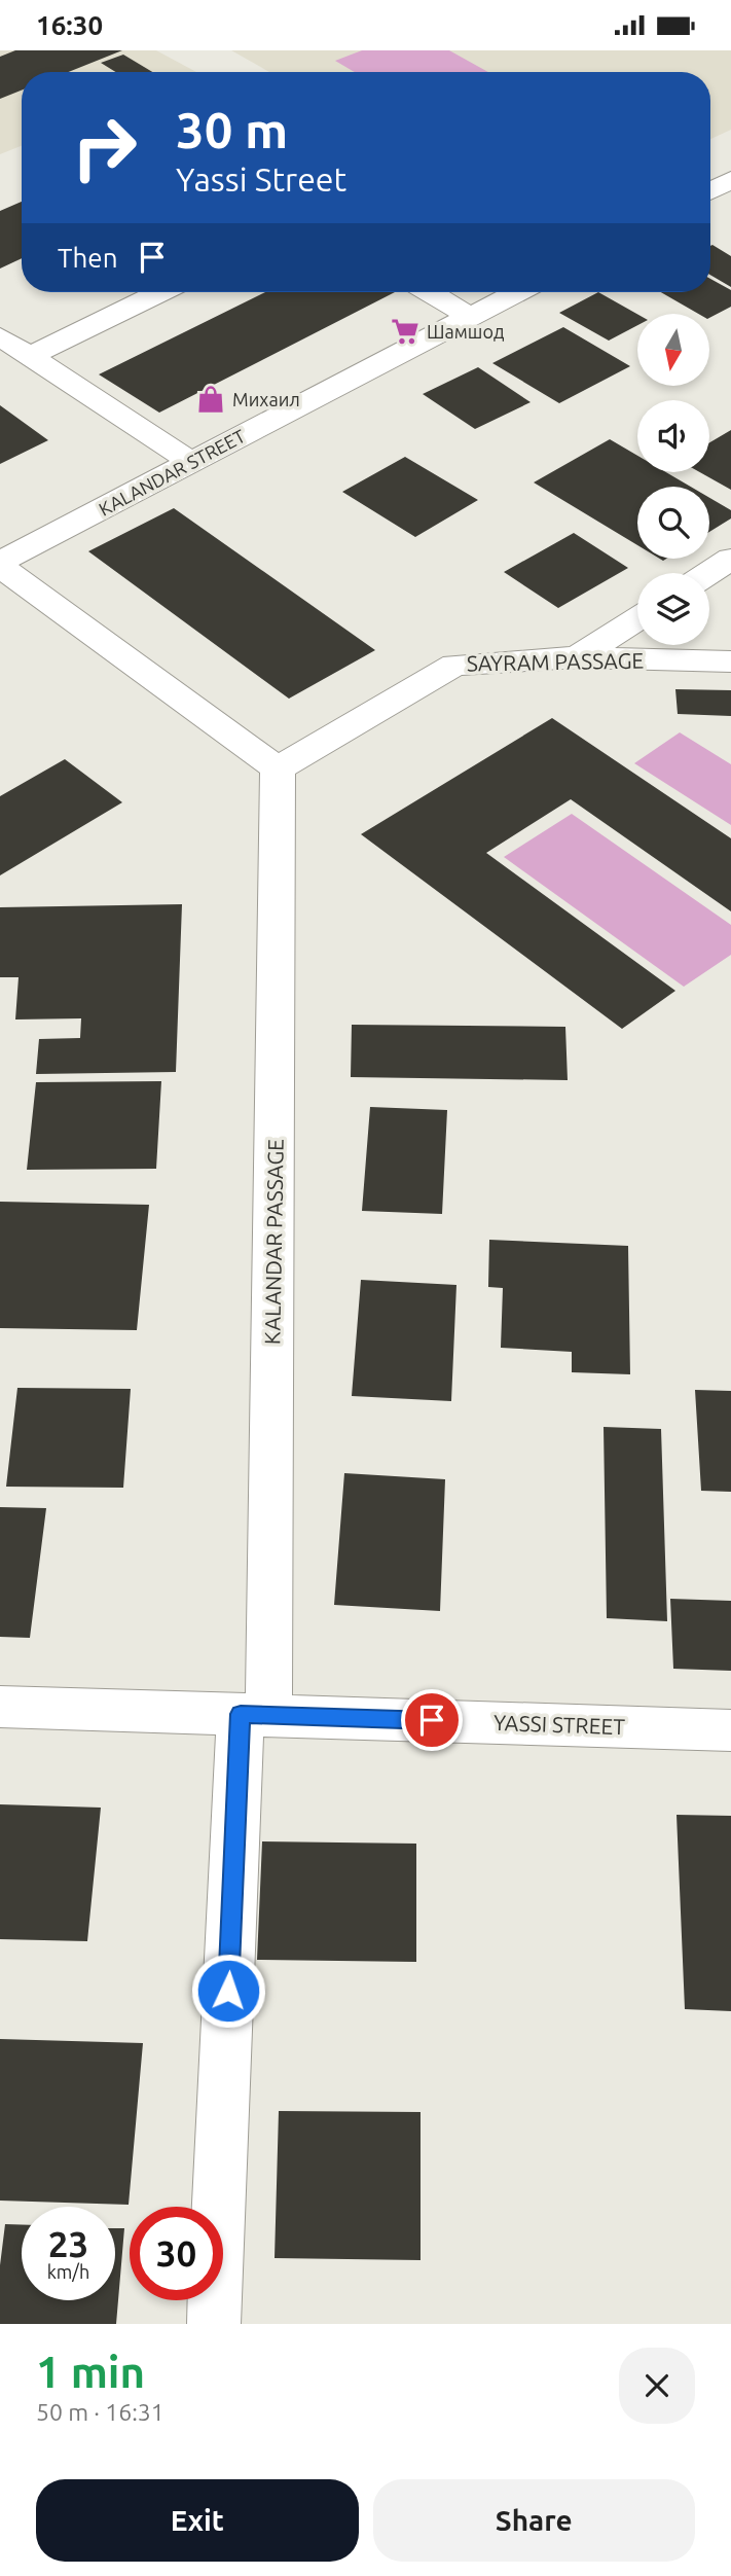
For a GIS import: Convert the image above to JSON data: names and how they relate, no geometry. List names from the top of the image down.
{
  "streets": {
    "street": [
      "KALANDAR STREET",
      "SAYRAM PASSAGE",
      "KALANDAR PASSAGE",
      "YASSI STREET"
    ]
  },
  "crossings": [
    ["SAYRAM PASSAGE", "KALANDAR PASSAGE"],
    ["KALANDAR PASSAGE", "YASSI STREET"]
  ],
  "places": {
    "supermarket": ["Шамшод"],
    "shop": ["Михаил"]
  },
  "north": "bottom",
  "page": {
    "status": "16:30",
    "turn": ["30 m", "Yassi Street"],
    "then": "Then",
    "speed": "23 km/h",
    "limit": "30",
    "heading": ["1 min", "50 m · 16:31"],
    "buttons": ["Exit", "Share"]
  }
}
